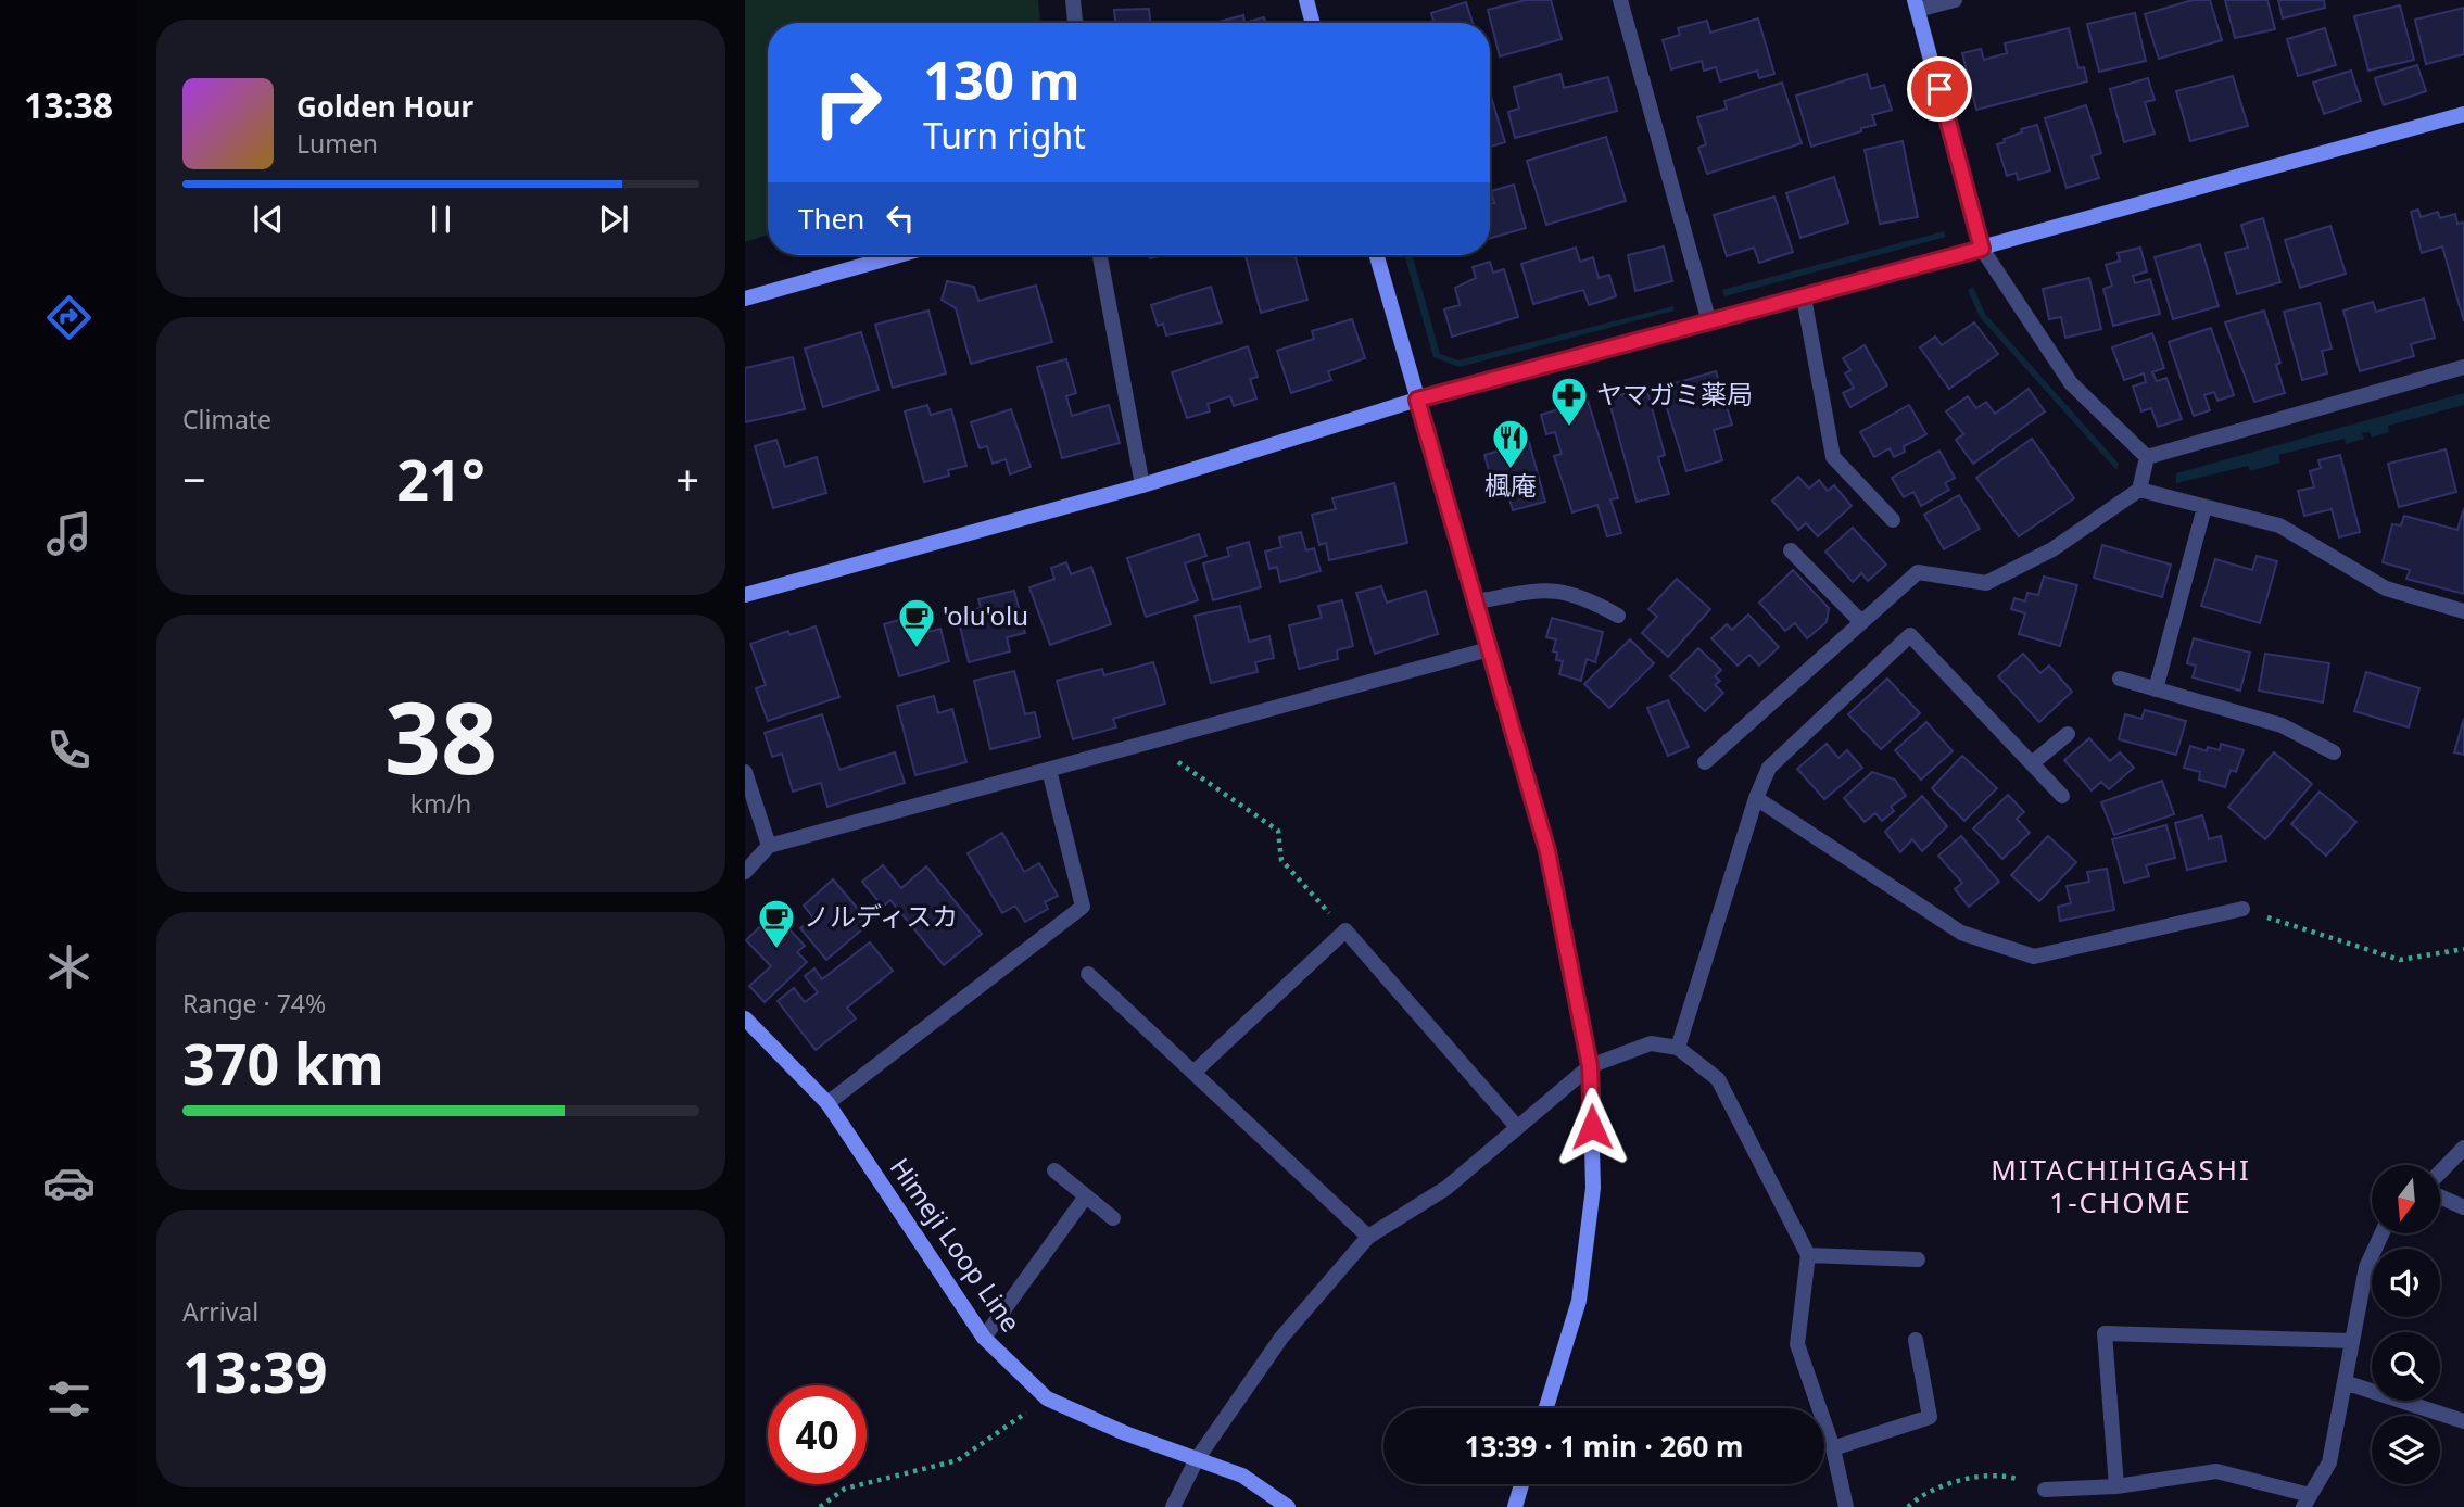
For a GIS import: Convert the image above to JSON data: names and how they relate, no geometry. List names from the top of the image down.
{
  "streets": {
    "street": ["Himeji Loop Line"]
  },
  "districts": ["MITACHIHIGASHI 1-CHOME"],
  "places": {
    "pharmacy": ["ヤマガミ薬局"],
    "restaurant": ["楓庵"],
    "cafe": ["'olu'olu", "ノルディスカ"]
  },
  "north": "bottom",
  "page": {
    "tabs": "13:38",
    "turn": ["130 m", "Turn right"],
    "song": ["Golden Hour", "Lumen"],
    "then": "Then",
    "tile": [
      "Climate",
      ["38", "km/h"],
      ["Range · 74%", "370 km"],
      ["Arrival", "13:39"]
    ],
    "heat": ["−", "21°", "+"],
    "limit": "40",
    "trip": "13:39 · 1 min · 260 m"
  }
}
